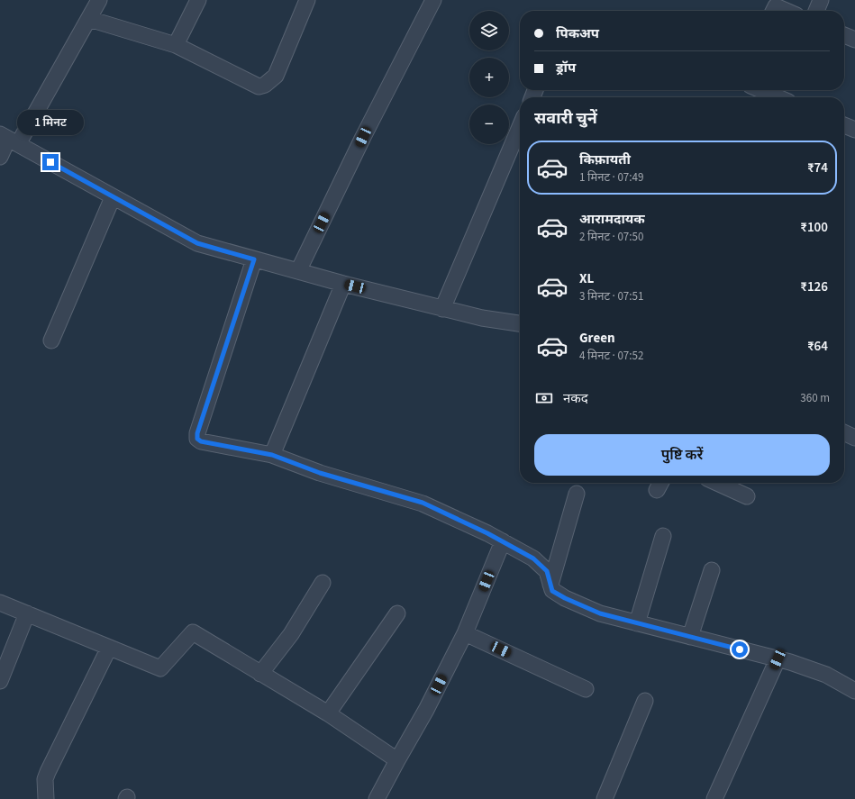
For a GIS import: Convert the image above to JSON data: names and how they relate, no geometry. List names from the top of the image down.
{
  "page": {
    "map_buttons": ["+", "−"],
    "banner": ["पिकअप", "ड्रॉप"],
    "heading": "सवारी चुनें",
    "bubble": "1 मिनट",
    "list": [
      {
        "name": "किफ़ायती",
        "note": "1 मिनट · 07:49",
        "value": "₹74"
      },
      {
        "name": "आरामदायक",
        "note": "2 मिनट · 07:50",
        "value": "₹100"
      },
      {
        "name": "XL",
        "note": "3 मिनट · 07:51",
        "value": "₹126"
      },
      {
        "name": "Green",
        "note": "4 मिनट · 07:52",
        "value": "₹64"
      }
    ],
    "pay": ["नकद", "360 m"],
    "buttons": "पुष्टि करें"
  }
}
